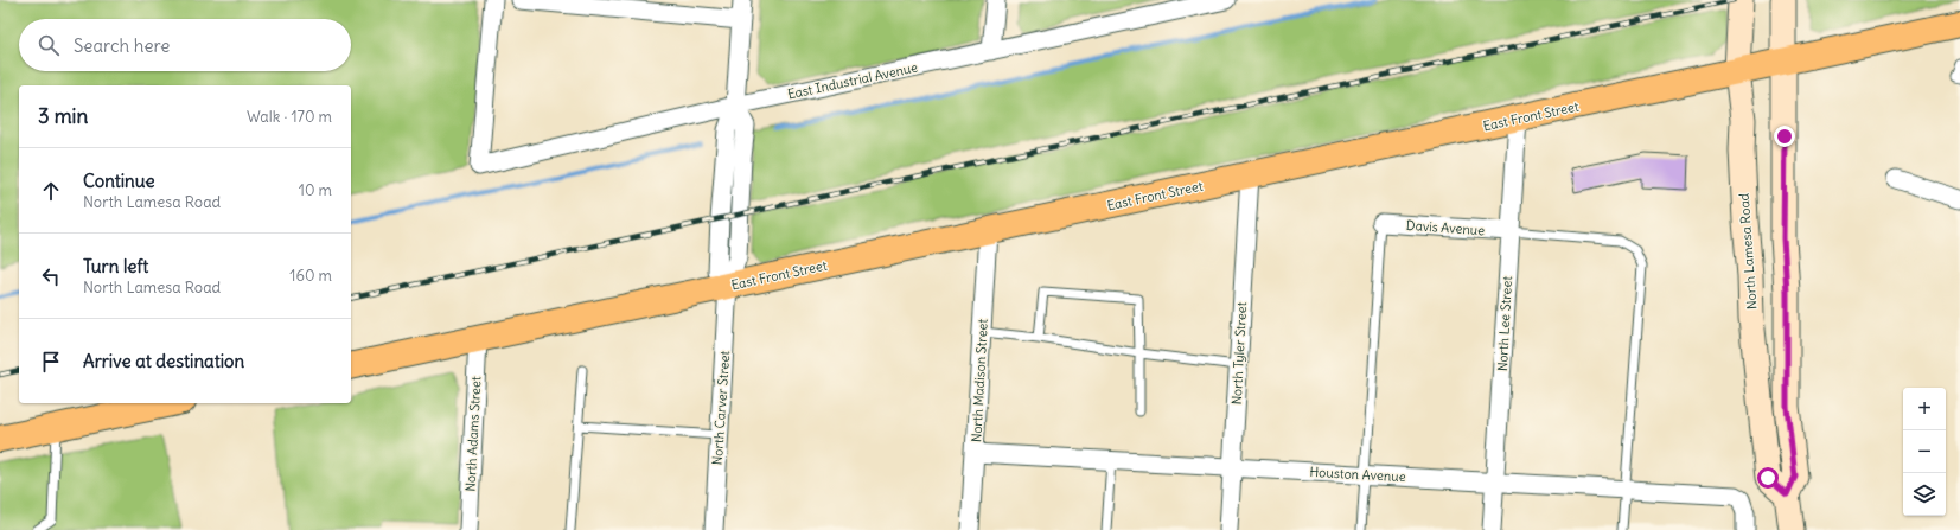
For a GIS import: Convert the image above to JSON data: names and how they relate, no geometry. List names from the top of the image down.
{
  "streets": {
    "main road": ["East Front Street", "North Lamesa Road"],
    "street": [
      "East Industrial Avenue",
      "Davis Avenue",
      "North Lee Street",
      "North Tyler Street",
      "North Madison Street",
      "North Carver Street",
      "North Adams Street",
      "Houston Avenue"
    ]
  },
  "crossings": [
    ["East Industrial Avenue", "North Carver Street"],
    ["East Front Street", "North Lamesa Road"],
    ["East Front Street", "North Lee Street"],
    ["East Front Street", "North Tyler Street"],
    ["East Front Street", "North Madison Street"],
    ["East Front Street", "North Carver Street"],
    ["East Front Street", "North Adams Street"],
    ["Davis Avenue", "North Lee Street"],
    ["North Lee Street", "Houston Avenue"],
    ["North Tyler Street", "Houston Avenue"],
    ["North Madison Street", "Houston Avenue"]
  ],
  "page": {
    "search": "Search here",
    "heading": ["3 min", "Walk · 170 m"],
    "list": [
      ["Continue", "North Lamesa Road", "10 m"],
      ["Turn left", "North Lamesa Road", "160 m"],
      "Arrive at destination"
    ],
    "map_buttons": ["+", "−"]
  }
}
